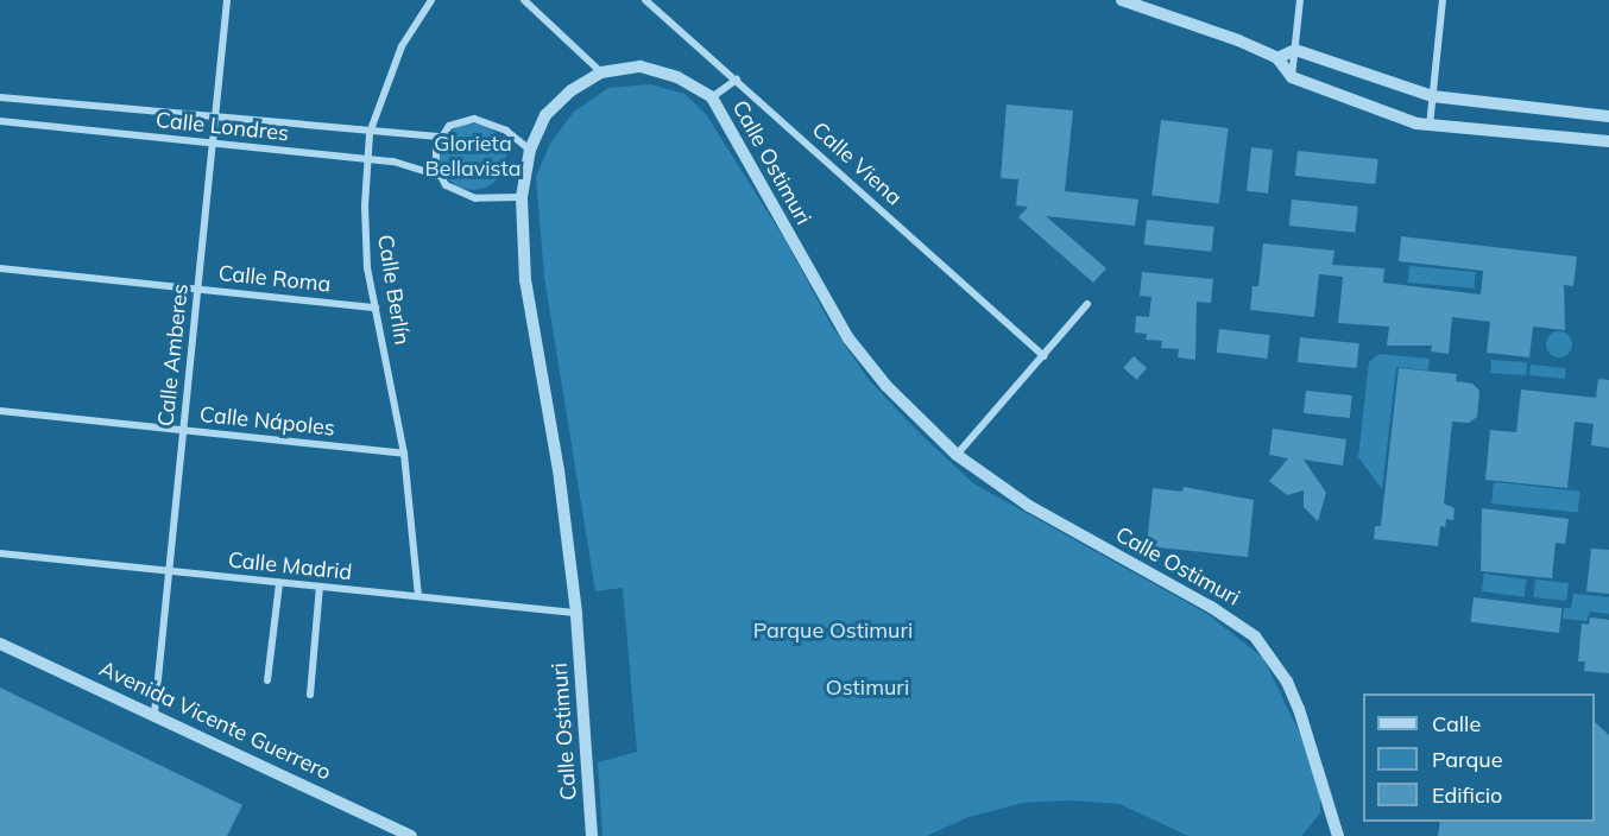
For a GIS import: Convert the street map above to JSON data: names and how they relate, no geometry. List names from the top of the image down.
{
  "streets": {
    "street": [
      "Calle Londres",
      "Calle Ostimuri",
      "Calle Viena",
      "Calle Roma",
      "Calle Berlín",
      "Calle Amberes",
      "Calle Nápoles",
      "Calle Madrid",
      "Avenida Vicente Guerrero"
    ]
  },
  "crossings": [
    ["Calle Londres", "Calle Ostimuri"],
    ["Calle Londres", "Calle Berlín"],
    ["Calle Londres", "Calle Amberes"],
    ["Calle Ostimuri", "Calle Madrid"],
    ["Calle Roma", "Calle Berlín"],
    ["Calle Roma", "Calle Amberes"],
    ["Calle Berlín", "Calle Nápoles"],
    ["Calle Berlín", "Calle Madrid"],
    ["Calle Amberes", "Calle Nápoles"],
    ["Calle Amberes", "Calle Madrid"],
    ["Calle Amberes", "Avenida Vicente Guerrero"]
  ],
  "parks": ["Glorieta Bellavista", "Parque Ostimuri", "Ostimuri"],
  "legend": ["Calle", "Parque", "Edificio"]
}
